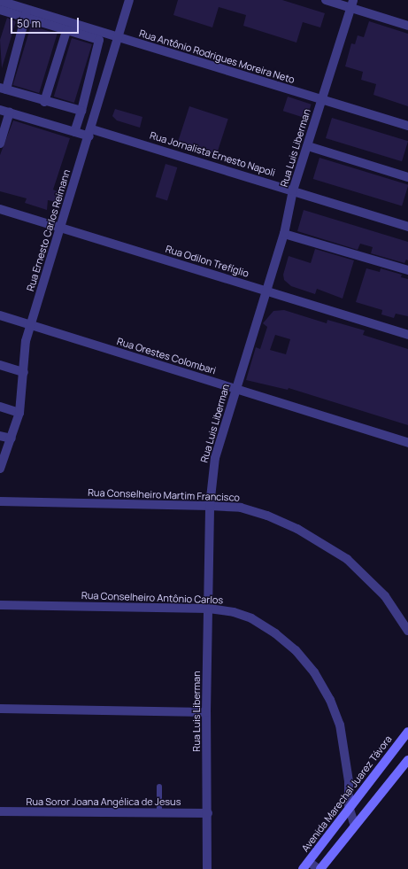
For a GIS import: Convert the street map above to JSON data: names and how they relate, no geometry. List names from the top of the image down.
{
  "streets": {
    "street": [
      "Rua Antônio Rodrigues Moreira Neto",
      "Rua Luis Liberman",
      "Rua Jornalista Ernesto Napoli",
      "Rua Ernesto Carlos Reimann",
      "Rua Odilon Trefíglio",
      "Rua Orestes Colombari",
      "Rua Conselheiro Martim Francisco",
      "Rua Conselheiro Antônio Carlos",
      "Avenida Marechal Juarez Távora",
      "Rua Soror Joana Angélica de Jesus"
    ]
  },
  "crossings": [
    ["Rua Antônio Rodrigues Moreira Neto", "Rua Luis Liberman"],
    ["Rua Antônio Rodrigues Moreira Neto", "Rua Ernesto Carlos Reimann"],
    ["Rua Luis Liberman", "Rua Jornalista Ernesto Napoli"],
    ["Rua Luis Liberman", "Rua Odilon Trefíglio"],
    ["Rua Luis Liberman", "Rua Orestes Colombari"],
    ["Rua Luis Liberman", "Rua Conselheiro Martim Francisco"],
    ["Rua Luis Liberman", "Rua Conselheiro Antônio Carlos"],
    ["Rua Luis Liberman", "Rua Soror Joana Angélica de Jesus"],
    ["Rua Jornalista Ernesto Napoli", "Rua Ernesto Carlos Reimann"],
    ["Rua Ernesto Carlos Reimann", "Rua Odilon Trefíglio"],
    ["Rua Ernesto Carlos Reimann", "Rua Orestes Colombari"],
    ["Rua Conselheiro Antônio Carlos", "Avenida Marechal Juarez Távora"]
  ],
  "scale_bar": "50 m"
}
